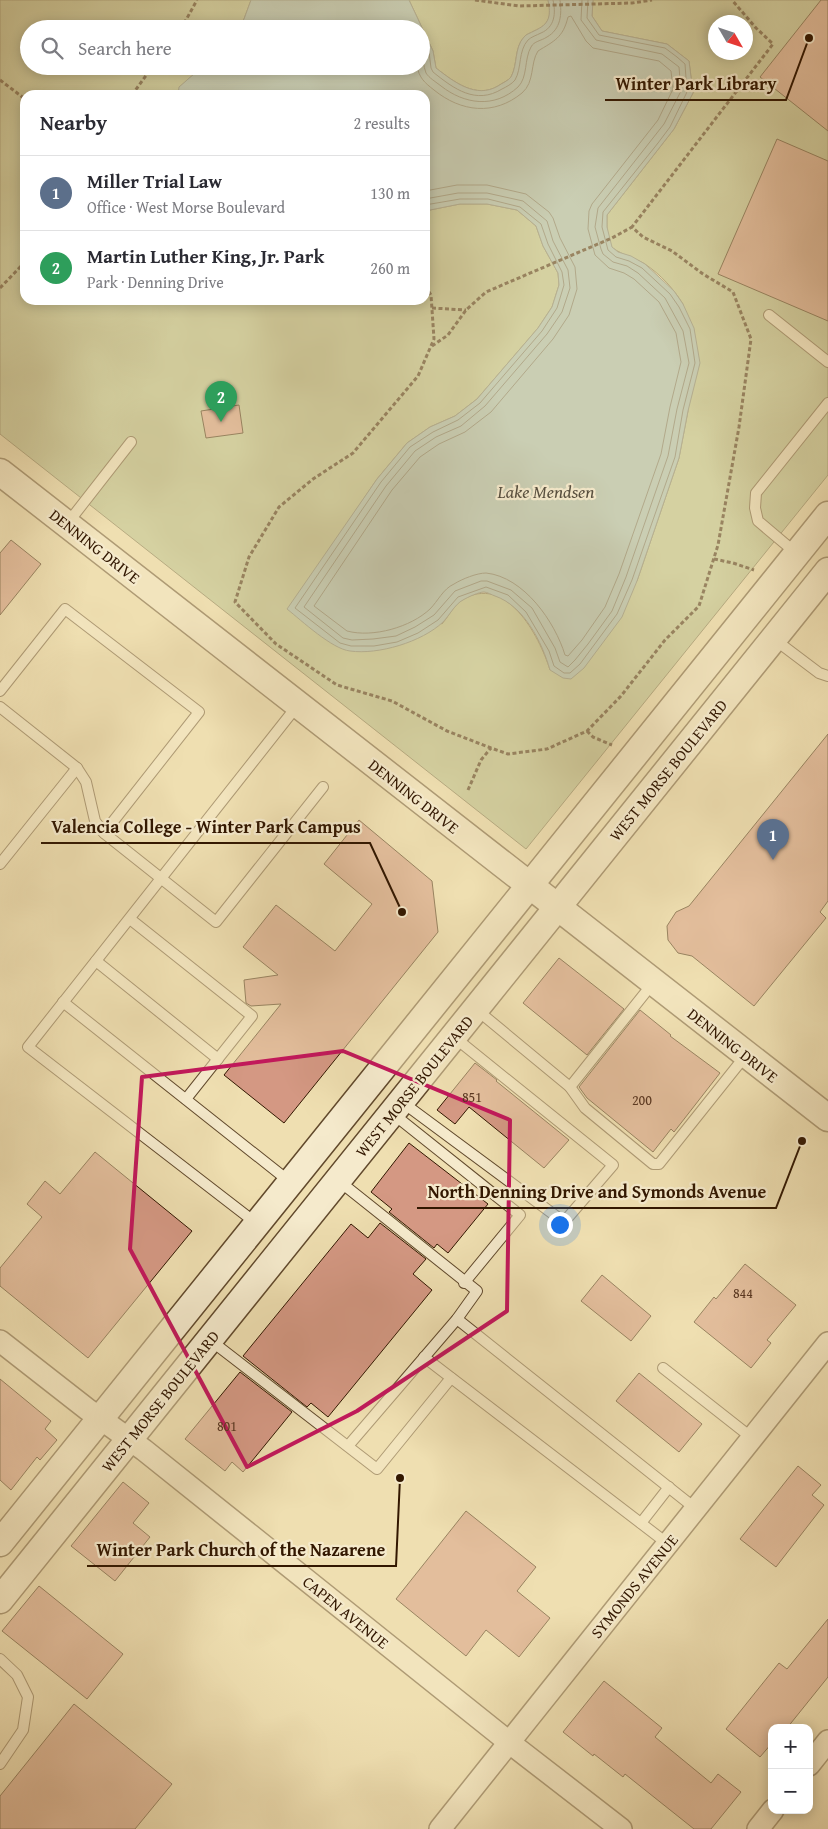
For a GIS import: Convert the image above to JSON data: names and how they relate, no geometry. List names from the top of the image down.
{
  "streets": {
    "street": [
      "DENNING DRIVE",
      "WEST MORSE BOULEVARD",
      "SYMONDS AVENUE",
      "CAPEN AVENUE"
    ]
  },
  "crossings": [
    ["DENNING DRIVE", "WEST MORSE BOULEVARD"],
    ["WEST MORSE BOULEVARD", "CAPEN AVENUE"],
    ["SYMONDS AVENUE", "CAPEN AVENUE"]
  ],
  "water": ["Lake Mendsen"],
  "places": [
    "Winter Park Library",
    "Valencia College - Winter Park Campus",
    "North Denning Drive and Symonds Avenue",
    "Winter Park Church of the Nazarene"
  ],
  "house_numbers": [
    "851",
    "200",
    "844",
    "801"
  ],
  "north": "bottom right",
  "page": {
    "search": "Search here",
    "heading": ["Nearby", "2 results"],
    "list": [
      {
        "mark": "1",
        "name": "Miller Trial Law",
        "note": "Office · West Morse Boulevard",
        "value": "130 m"
      },
      {
        "mark": "2",
        "name": "Martin Luther King, Jr. Park",
        "note": "Park · Denning Drive",
        "value": "260 m"
      }
    ],
    "pins": ["2", "1"],
    "map_buttons": ["+", "−"]
  }
}
